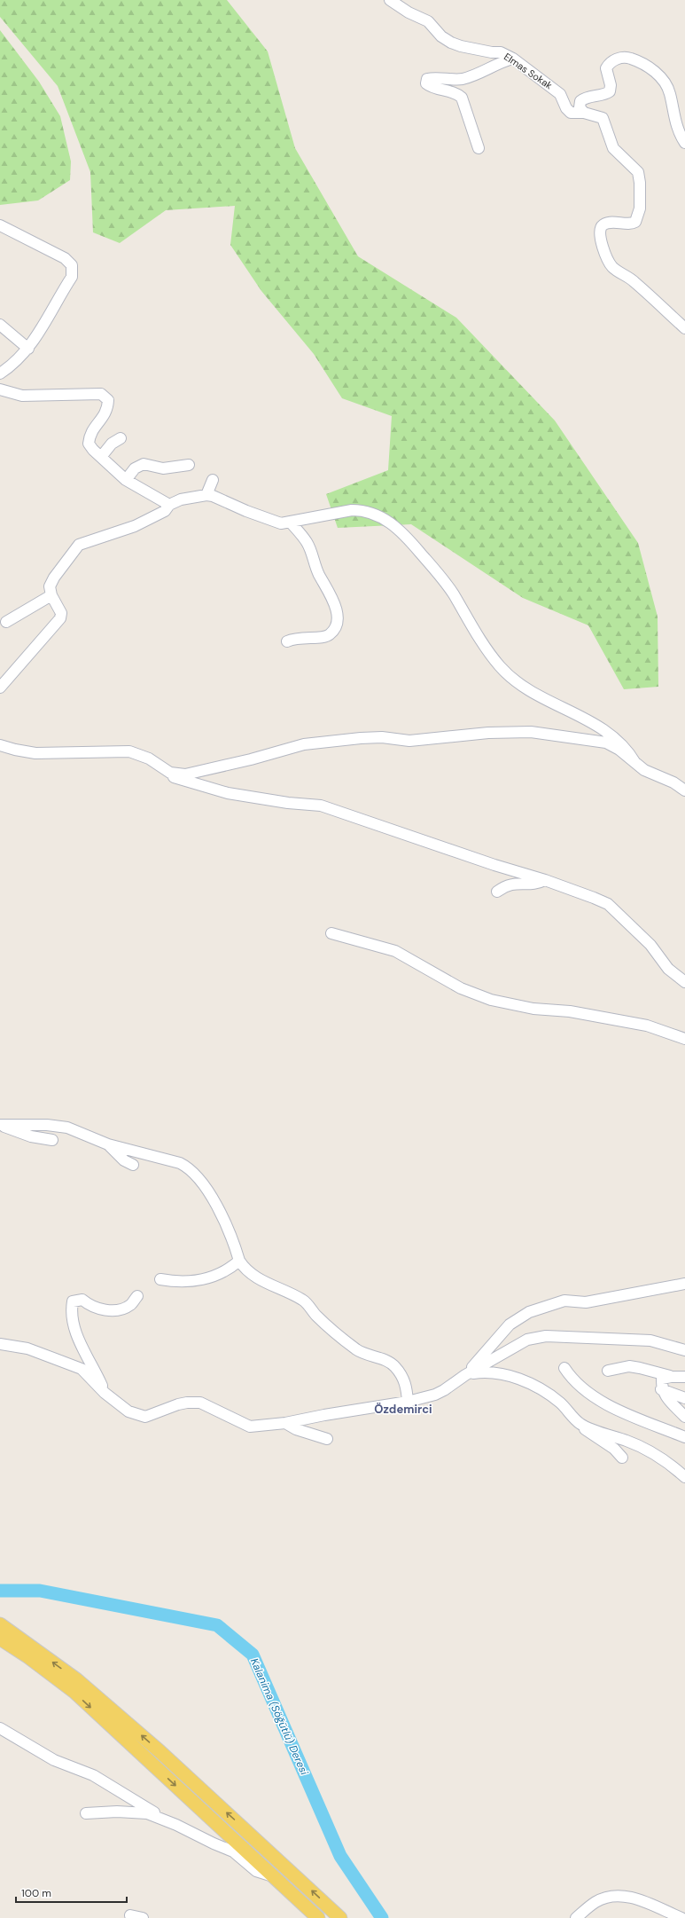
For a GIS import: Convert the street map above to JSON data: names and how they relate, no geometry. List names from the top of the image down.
{
  "streets": {
    "street": ["Elmas Sokak"]
  },
  "districts": ["Özdemirci"],
  "water": ["Kalanima (Söğütlü) Deresi"],
  "scale_bar": "100 m"
}
